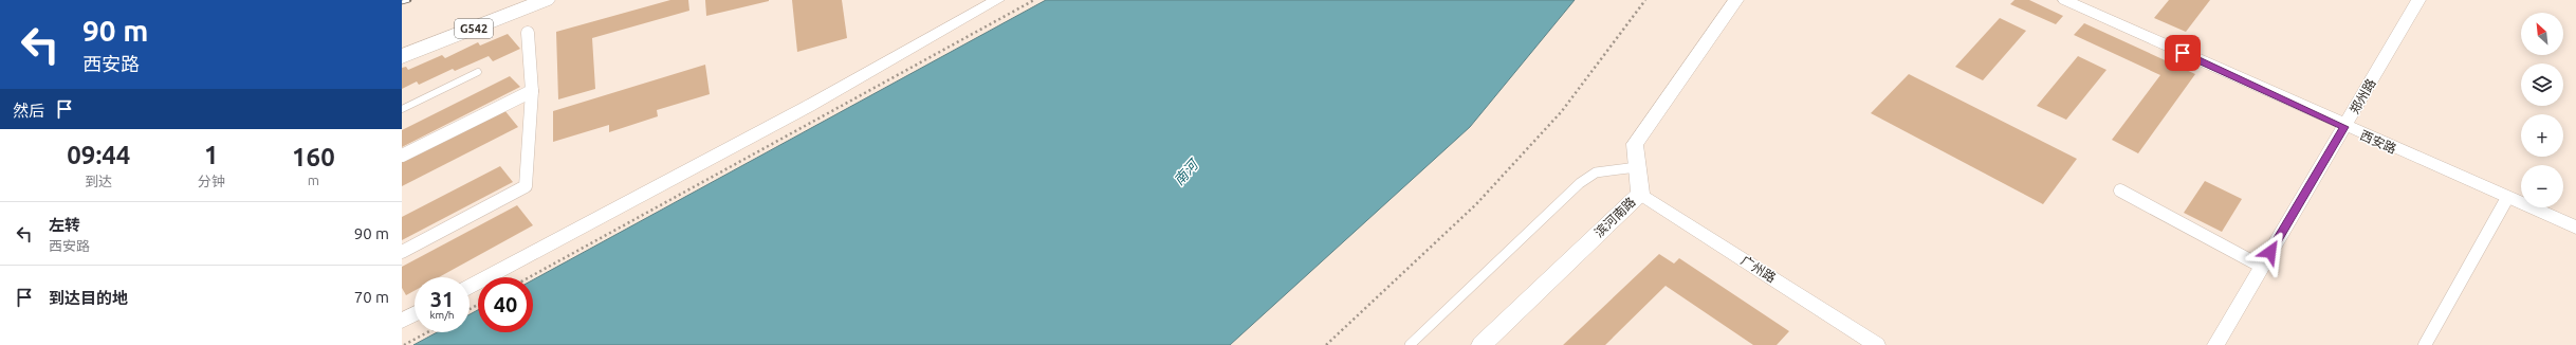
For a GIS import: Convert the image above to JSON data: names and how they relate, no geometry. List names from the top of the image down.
{
  "streets": {
    "highway": ["G542"],
    "main road": ["滨河南路"],
    "street": ["郑州路", "西安路", "广州路"]
  },
  "crossings": [
    ["郑州路", "西安路"],
    ["滨河南路", "广州路"]
  ],
  "water": ["南河"],
  "north": "top left",
  "page": {
    "turn": ["90 m", "西安路"],
    "map_buttons": ["+", "−"],
    "then": "然后",
    "eta": [
      "09:44",
      "到达",
      "1",
      "分钟",
      "160",
      "m"
    ],
    "list": [
      {
        "name": "左转",
        "note": "西安路",
        "value": "90 m"
      },
      {
        "name": "到达目的地",
        "value": "70 m"
      }
    ],
    "speed": "31 km/h",
    "limit": "40"
  }
}
